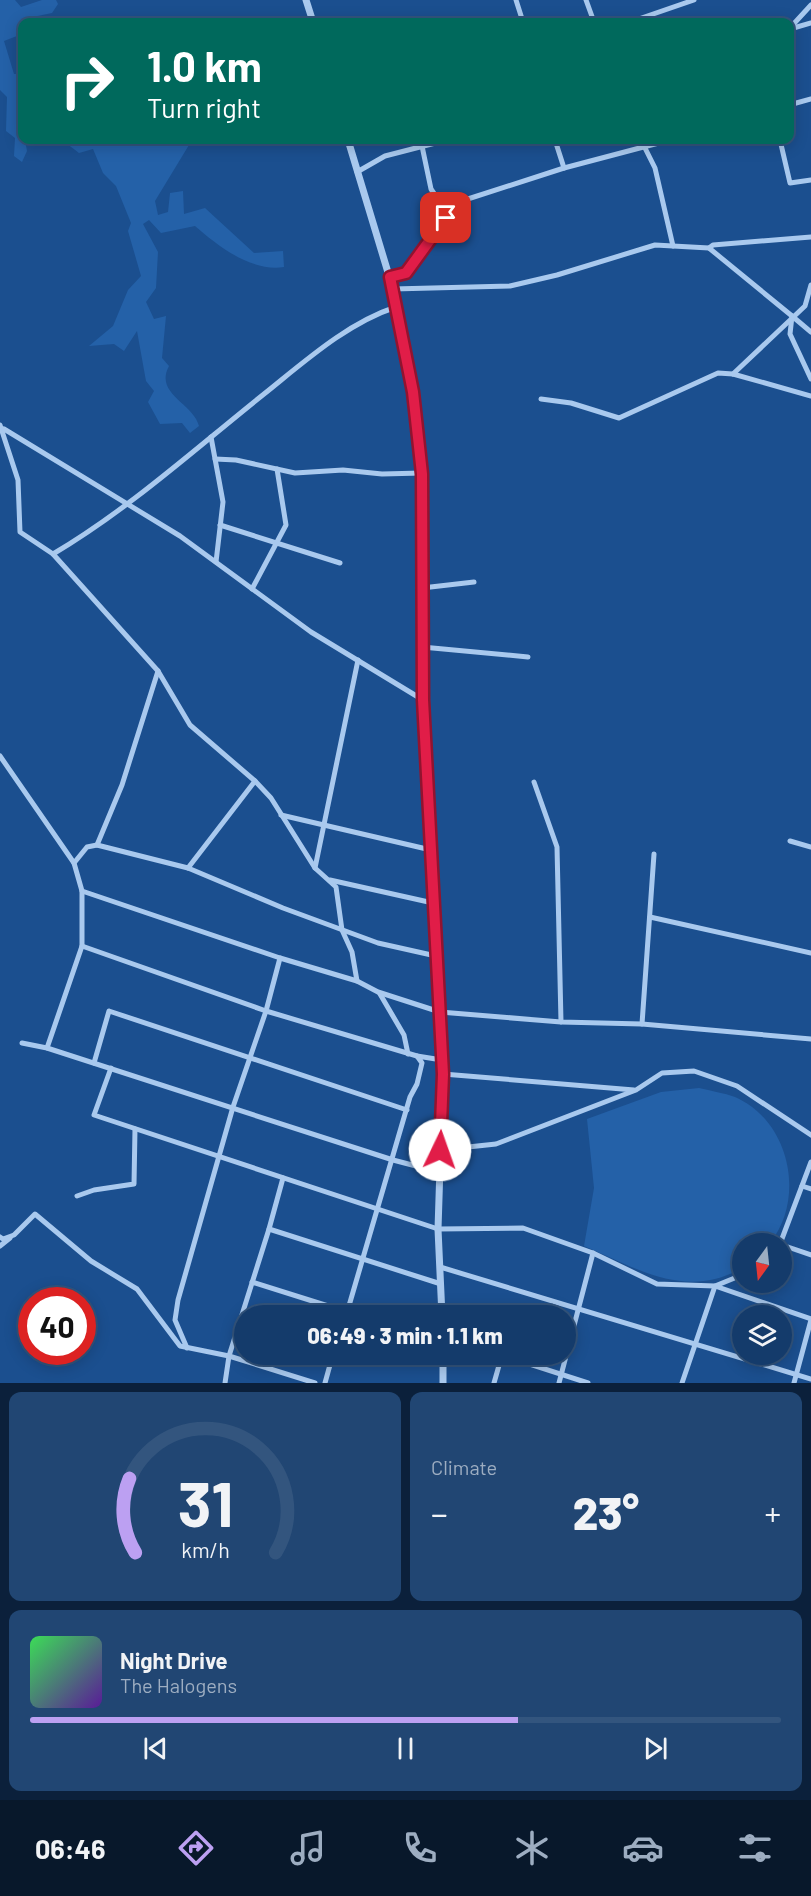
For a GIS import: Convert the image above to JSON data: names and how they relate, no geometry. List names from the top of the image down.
{
  "north": "bottom",
  "page": {
    "turn": ["1.0 km", "Turn right"],
    "limit": "40",
    "trip": "06:49 · 3 min · 1.1 km",
    "tile": "Climate",
    "heat": ["−", "23°", "+"],
    "song": ["Night Drive", "The Halogens"],
    "tabs": "06:46",
    "gauge": ["31", "km/h"]
  }
}
